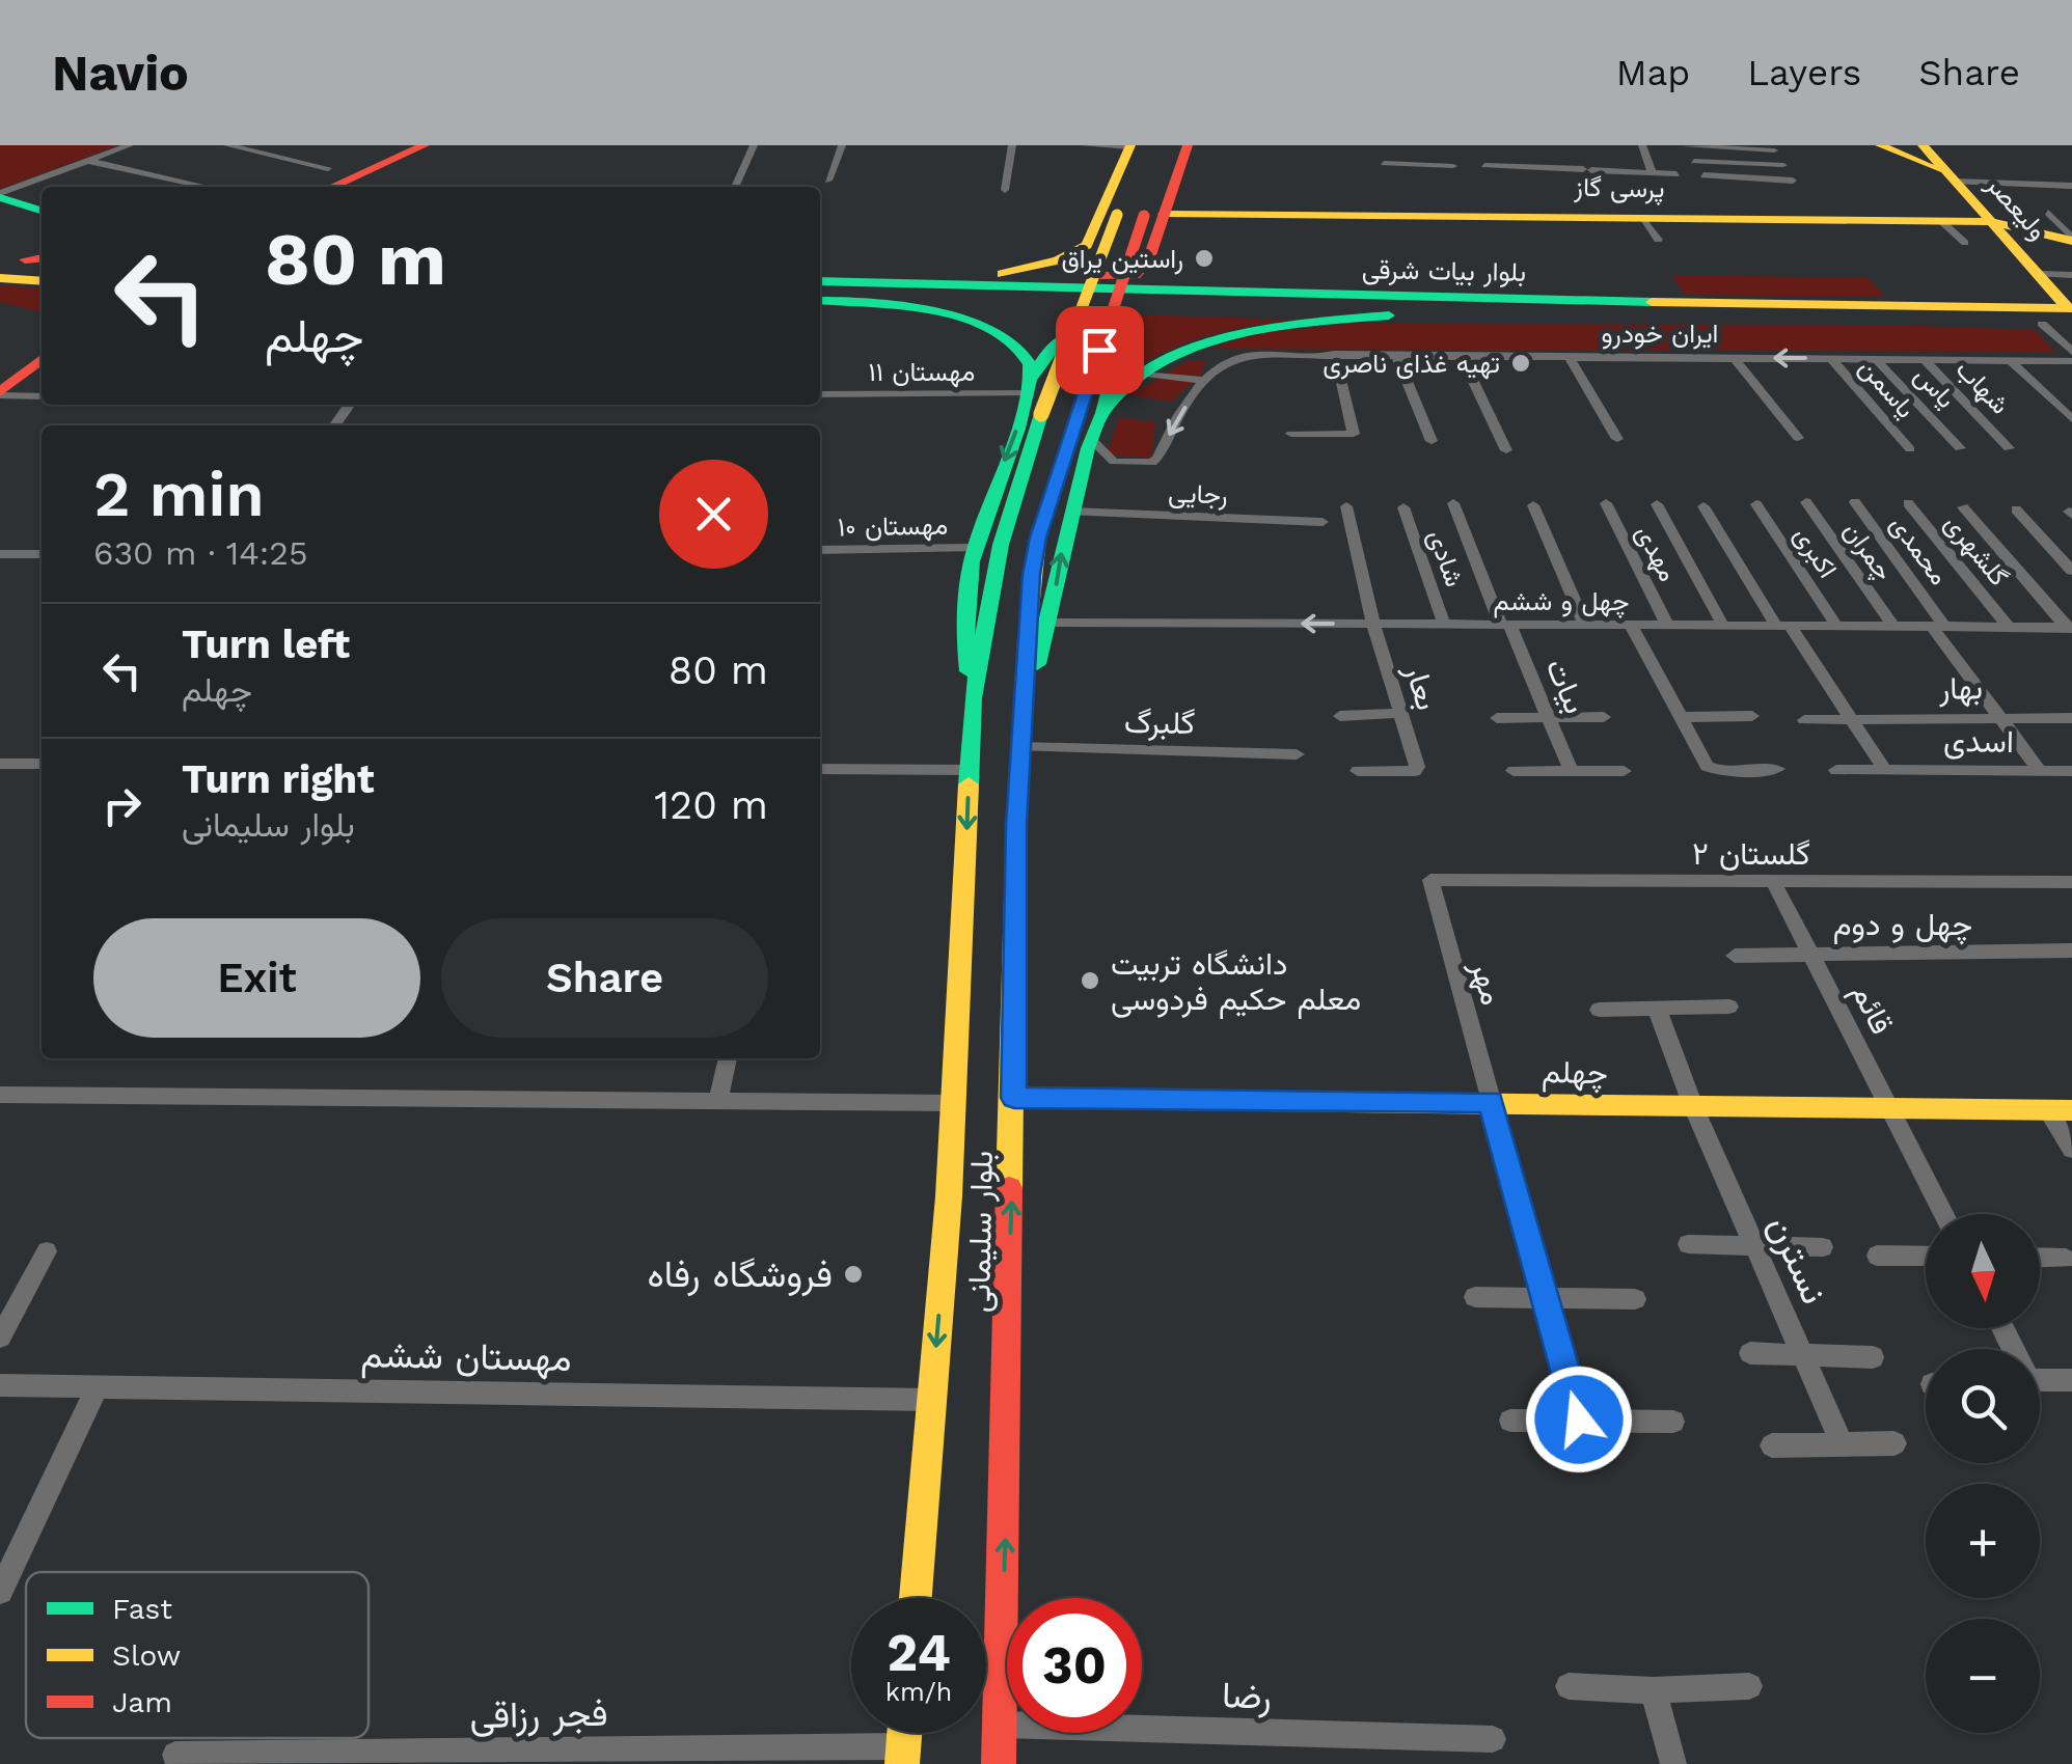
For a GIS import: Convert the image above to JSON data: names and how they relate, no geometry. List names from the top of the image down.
{
  "streets": {
    "main road": [
      "پرسی گاز",
      "ولیعصر",
      "بلوار بیات شرقی",
      "چهلم",
      "بلوار سلیمانی"
    ],
    "street": [
      "ایران خودرو",
      "مهستان ۱۱",
      "یاس",
      "شهاب",
      "یاسمن",
      "رجایی",
      "مهستان ۱۰",
      "محمدی",
      "گلشهری",
      "چمران",
      "اکبری",
      "مهدی",
      "شادی",
      "چهل و ششم",
      "بیات",
      "بعار",
      "بهار",
      "گلبرگ",
      "اسدی",
      "گلستان ۲",
      "چهل و دوم",
      "مهر",
      "قائم",
      "نسترن",
      "مهستان ششم",
      "رضا",
      "فجر رزاقی"
    ]
  },
  "crossings": [
    ["پرسی گاز", "ولیعصر"],
    ["ولیعصر", "بلوار بیات شرقی"],
    ["ایران خودرو", "یاس"],
    ["ایران خودرو", "شهاب"],
    ["ایران خودرو", "یاسمن"],
    ["مهستان ۱۱", "بلوار سلیمانی"],
    ["محمدی", "چهل و ششم"],
    ["محمدی", "بهار"],
    ["محمدی", "اسدی"],
    ["گلشهری", "چهل و ششم"],
    ["چمران", "چهل و ششم"],
    ["اکبری", "چهل و ششم"],
    ["مهدی", "چهل و ششم"],
    ["شادی", "چهل و ششم"],
    ["چهل و ششم", "بیات"],
    ["چهل و ششم", "بعار"],
    ["گلبرگ", "بلوار سلیمانی"],
    ["گلستان ۲", "مهر"],
    ["گلستان ۲", "قائم"],
    ["چهل و دوم", "قائم"],
    ["مهر", "چهلم"],
    ["قائم", "چهلم"],
    ["چهلم", "بلوار سلیمانی"],
    ["چهلم", "نسترن"],
    ["بلوار سلیمانی", "مهستان ششم"],
    ["بلوار سلیمانی", "رضا"]
  ],
  "places": [
    "راستین یراق",
    "تهیه غذای ناصری",
    "دانشگاه تربیت معلم حکیم فردوسی",
    "فروشگاه رفاه"
  ],
  "legend": ["Fast", "Slow", "Jam"],
  "north": "bottom",
  "page": {
    "header": "Navio",
    "nav": ["Map", "Layers", "Share"],
    "turn": ["80 m", "چهلم"],
    "heading": ["2 min", "630 m · 14:25"],
    "list": [
      {
        "name": "Turn left",
        "note": "چهلم",
        "value": "80 m"
      },
      {
        "name": "Turn right",
        "note": "بلوار سلیمانی",
        "value": "120 m"
      }
    ],
    "buttons": ["Exit", "Share"],
    "map_buttons": ["+", "−"],
    "speed": "24 km/h",
    "limit": "30"
  }
}
